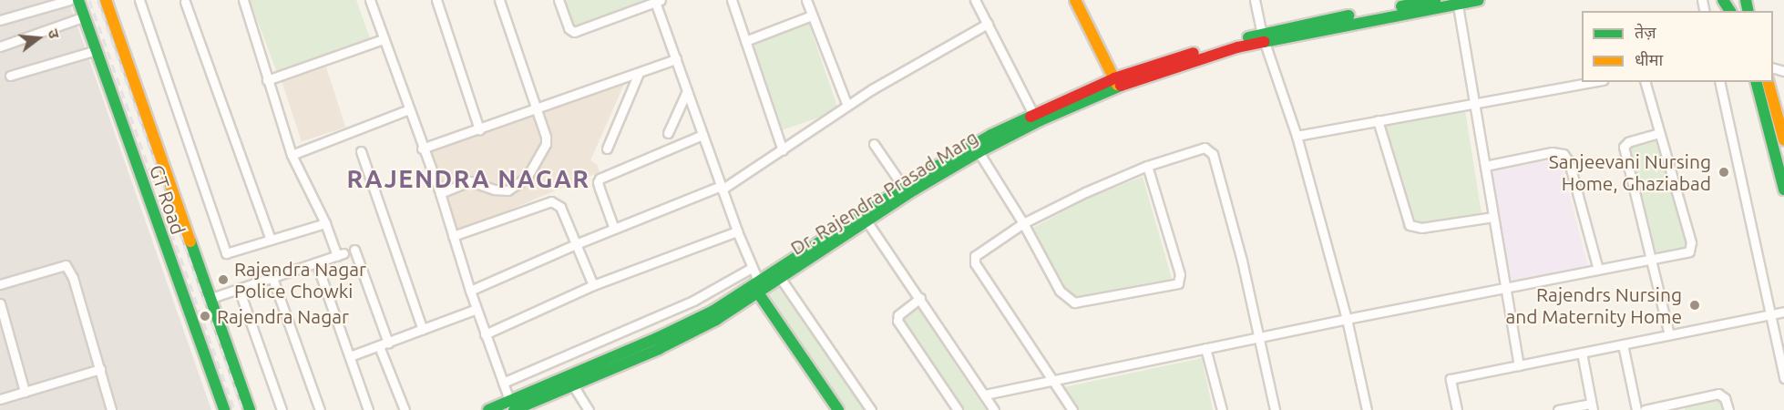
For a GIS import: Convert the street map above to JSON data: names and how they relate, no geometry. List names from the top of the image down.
{
  "streets": {
    "main road": ["Dr. Rajendra Prasad Marg", "GT Road"]
  },
  "districts": ["RAJENDRA NAGAR"],
  "places": [
    "Sanjeevani Nursing Home, Ghaziabad",
    "Rajendra Nagar Police Chowki",
    "Rajendrs Nursing and Maternity Home",
    "Rajendra Nagar"
  ],
  "legend": ["तेज़", "धीमा"],
  "north": "right"
}
